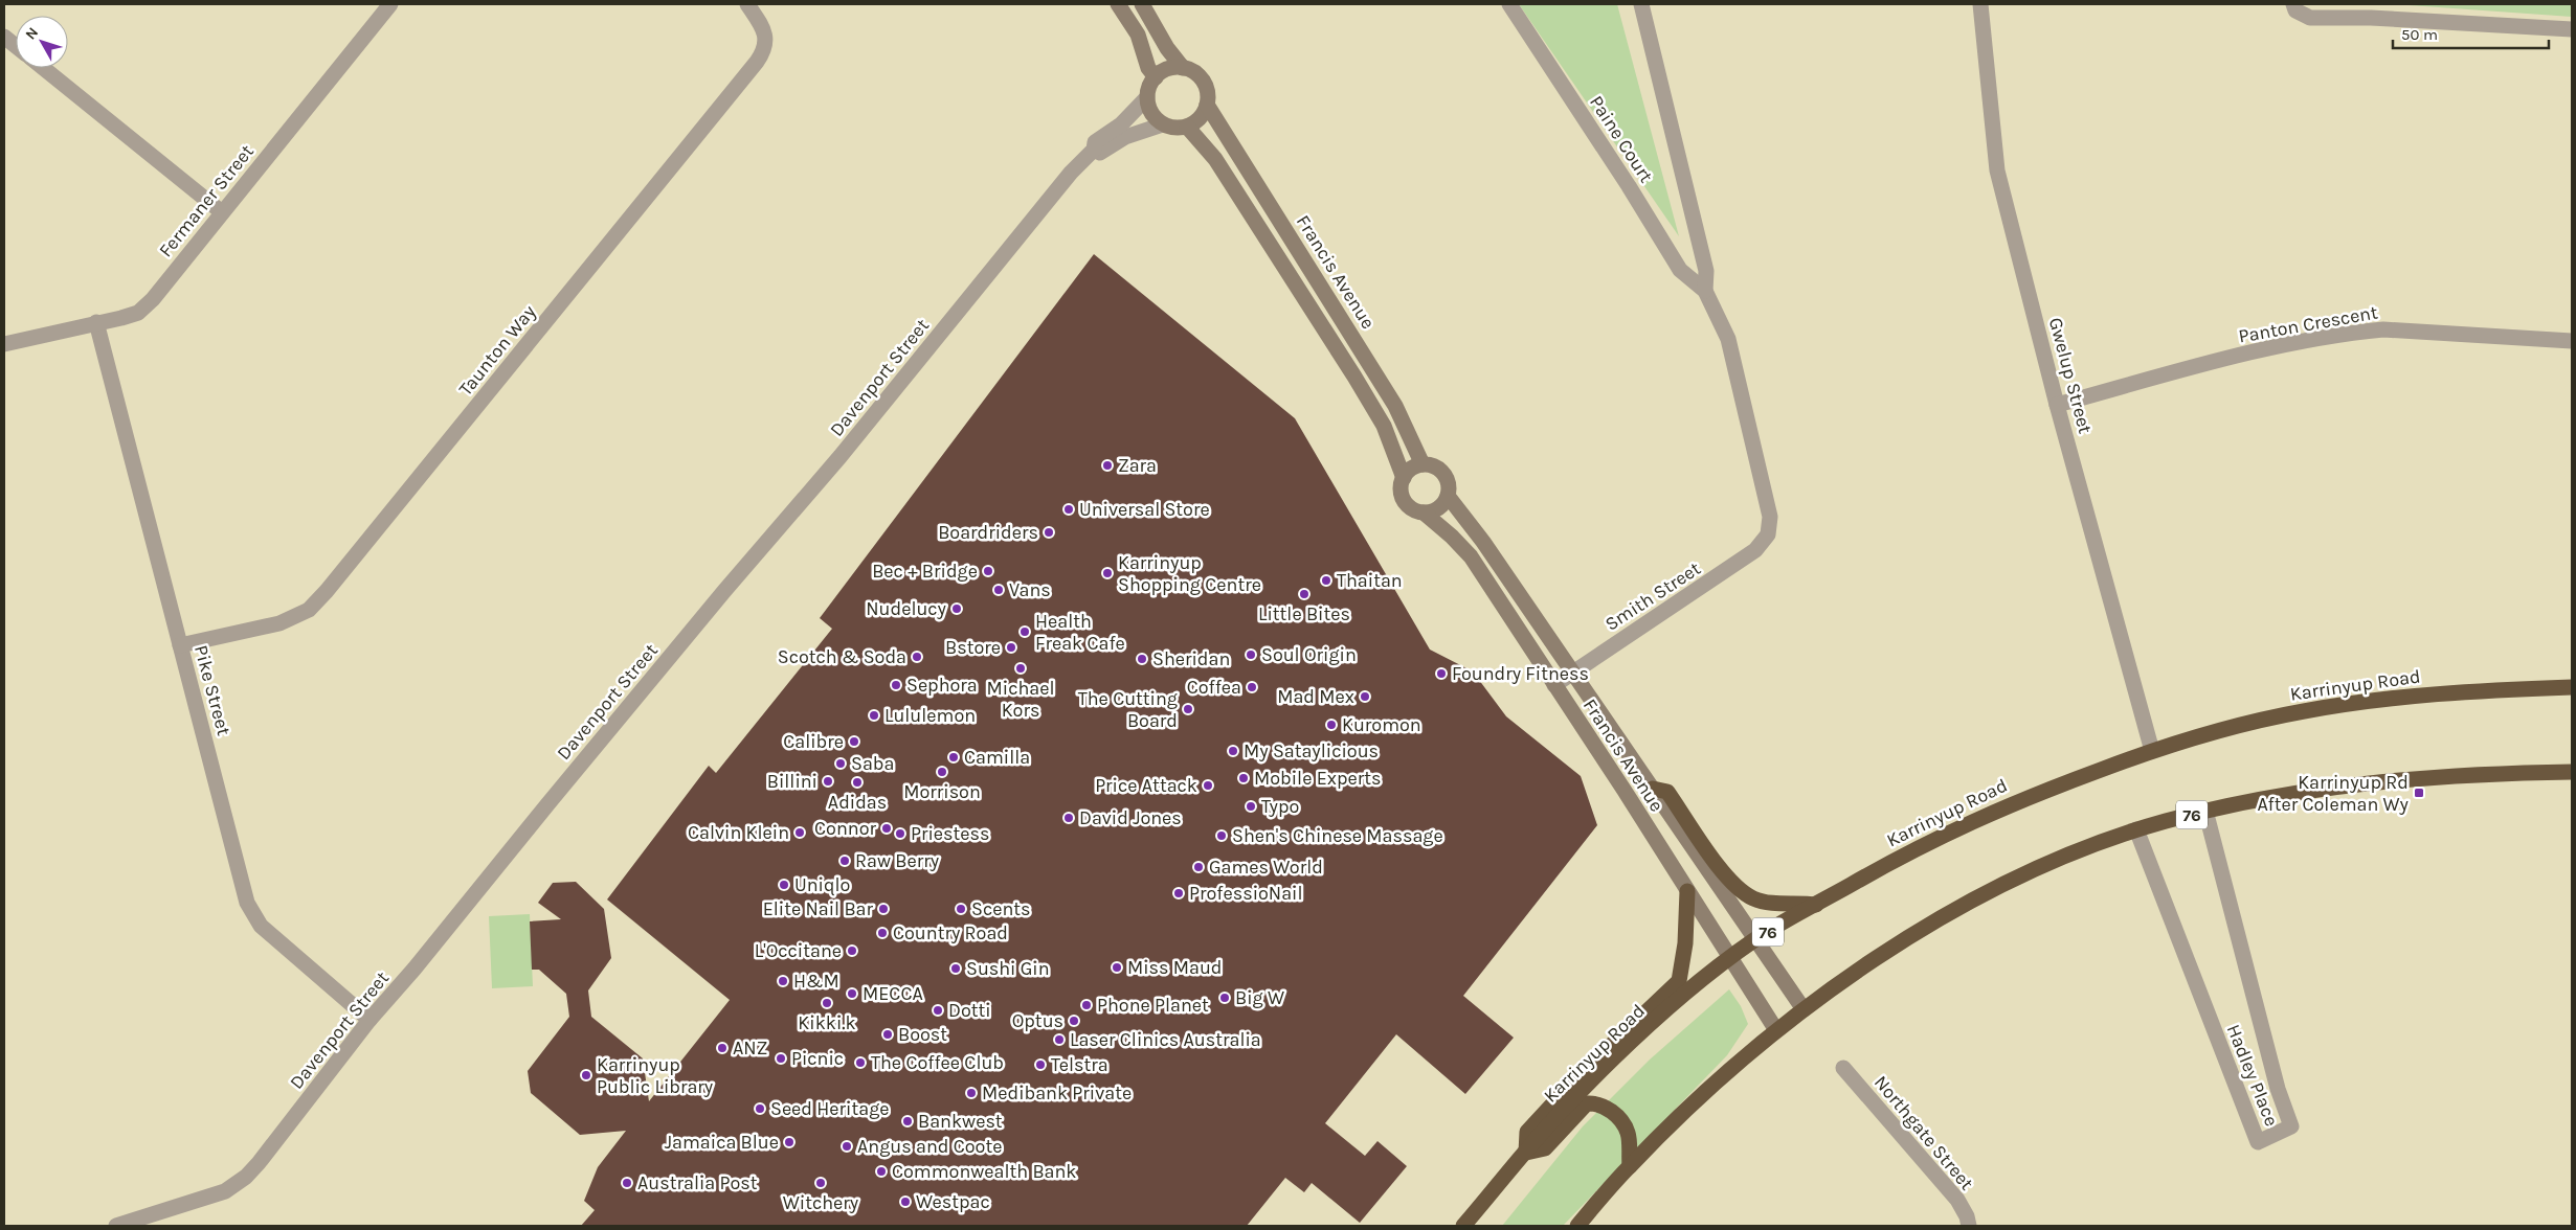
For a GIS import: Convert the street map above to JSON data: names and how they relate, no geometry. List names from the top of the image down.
{
  "streets": {
    "highway": ["Karrinyup Road", "76"],
    "street": [
      "Paine Court",
      "Fermaner Street",
      "Francis Avenue",
      "Panton Crescent",
      "Taunton Way",
      "Gwelup Street",
      "Davenport Street",
      "Smith Street",
      "Pike Street",
      "Hadley Place",
      "Northgate Street"
    ]
  },
  "crossings": [
    ["Paine Court", "Smith Street"],
    ["Fermaner Street", "Pike Street"],
    ["Francis Avenue", "Davenport Street"],
    ["Francis Avenue", "Smith Street"],
    ["Francis Avenue", "Karrinyup Road"],
    ["Francis Avenue", "76"],
    ["Panton Crescent", "Gwelup Street"],
    ["Taunton Way", "Pike Street"],
    ["Gwelup Street", "Karrinyup Road"],
    ["Davenport Street", "Pike Street"],
    ["76", "Hadley Place"]
  ],
  "places": {
    "other": [
      "Zara",
      "Universal Store",
      "Boardriders",
      "Bec + Bridge",
      "Karrinyup Shopping Centre",
      "Thaitan",
      "Vans",
      "Little Bites",
      "Nudelucy",
      "Health Freak Cafe",
      "Bstore",
      "Soul Origin",
      "Scotch & Soda",
      "Sheridan",
      "Michael Kors",
      "Foundry Fitness",
      "Sephora",
      "Coffea",
      "Mad Mex",
      "The Cutting Board",
      "Lululemon",
      "Kuromon",
      "Calibre",
      "My Sataylicious",
      "Camilla",
      "Saba",
      "Morrison",
      "Mobile Experts",
      "Billini",
      "Adidas",
      "Price Attack",
      "Typo",
      "David Jones",
      "Connor",
      "Calvin Klein",
      "Priestess",
      "Shen's Chinese Massage",
      "Raw Berry",
      "Games World",
      "Uniqlo",
      "ProfessioNail",
      "Elite Nail Bar",
      "Scents",
      "Country Road",
      "L'Occitane",
      "Miss Maud",
      "Sushi Gin",
      "H&M",
      "MECCA",
      "Big W",
      "Kikki.k",
      "Phone Planet",
      "Dotti",
      "Optus",
      "Boost",
      "Laser Clinics Australia",
      "ANZ",
      "Picnic",
      "The Coffee Club",
      "Telstra",
      "Karrinyup Public Library",
      "Medibank Private",
      "Seed Heritage",
      "Bankwest",
      "Jamaica Blue",
      "Angus and Coote",
      "Commonwealth Bank",
      "Australia Post",
      "Witchery",
      "Westpac"
    ],
    "transit": ["Karrinyup Rd After Coleman Wy"]
  },
  "scale_bar": "50 m",
  "north": "top left"
}
